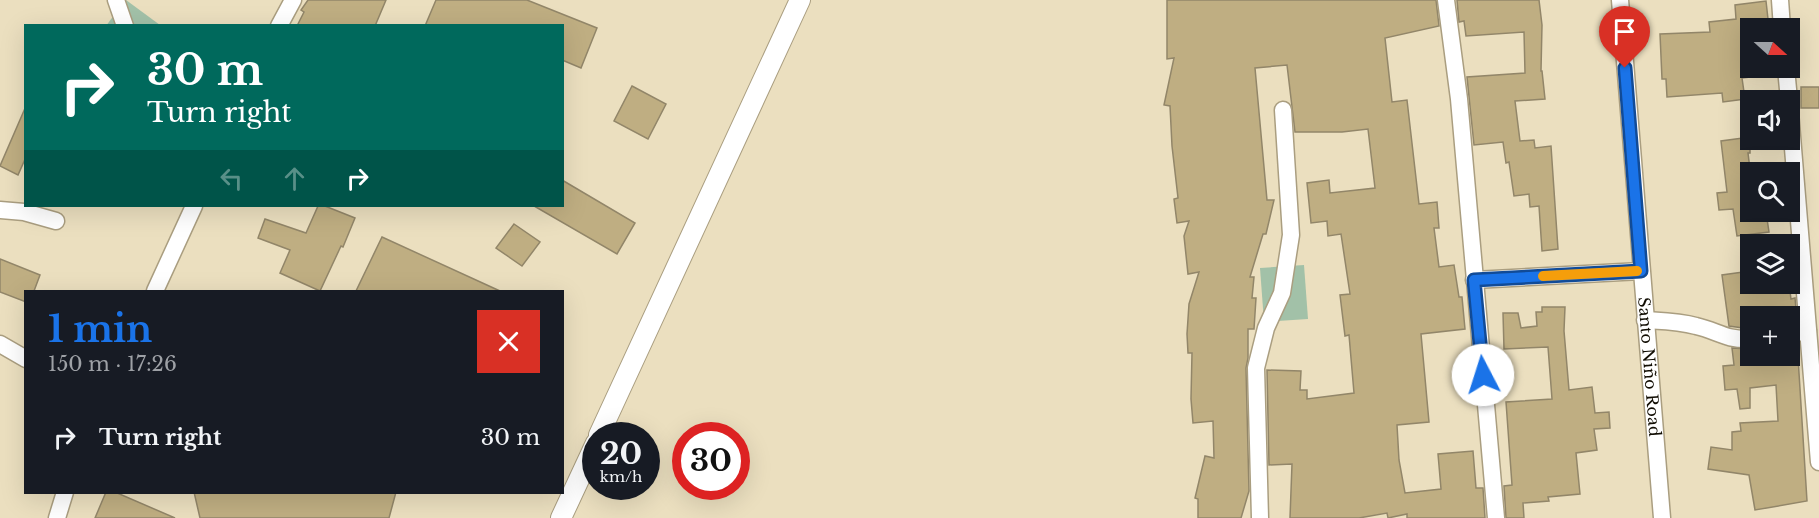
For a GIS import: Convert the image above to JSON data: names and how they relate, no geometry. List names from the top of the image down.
{
  "streets": {
    "street": ["Santo Niño Road"]
  },
  "north": "right",
  "page": {
    "map_buttons": "+",
    "turn": ["30 m", "Turn right"],
    "heading": ["1 min", "150 m · 17:26"],
    "list": [
      {
        "name": "Turn right",
        "value": "30 m"
      }
    ],
    "speed": "20 km/h",
    "limit": "30"
  }
}
